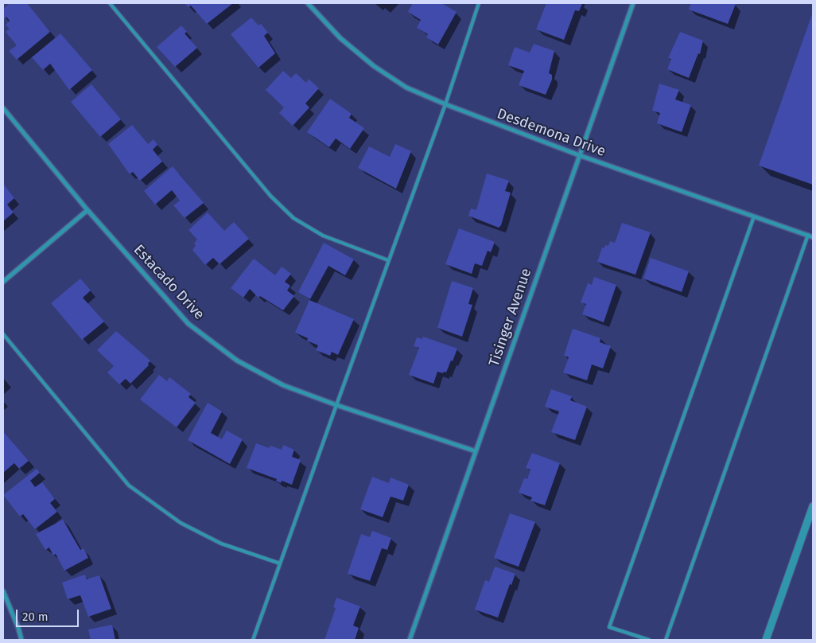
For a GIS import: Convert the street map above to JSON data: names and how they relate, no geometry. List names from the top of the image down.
{
  "streets": {
    "street": ["Desdemona Drive", "Estacado Drive", "Tisinger Avenue"]
  },
  "crossings": [
    ["Desdemona Drive", "Tisinger Avenue"],
    ["Estacado Drive", "Tisinger Avenue"]
  ],
  "scale_bar": "20 m"
}
